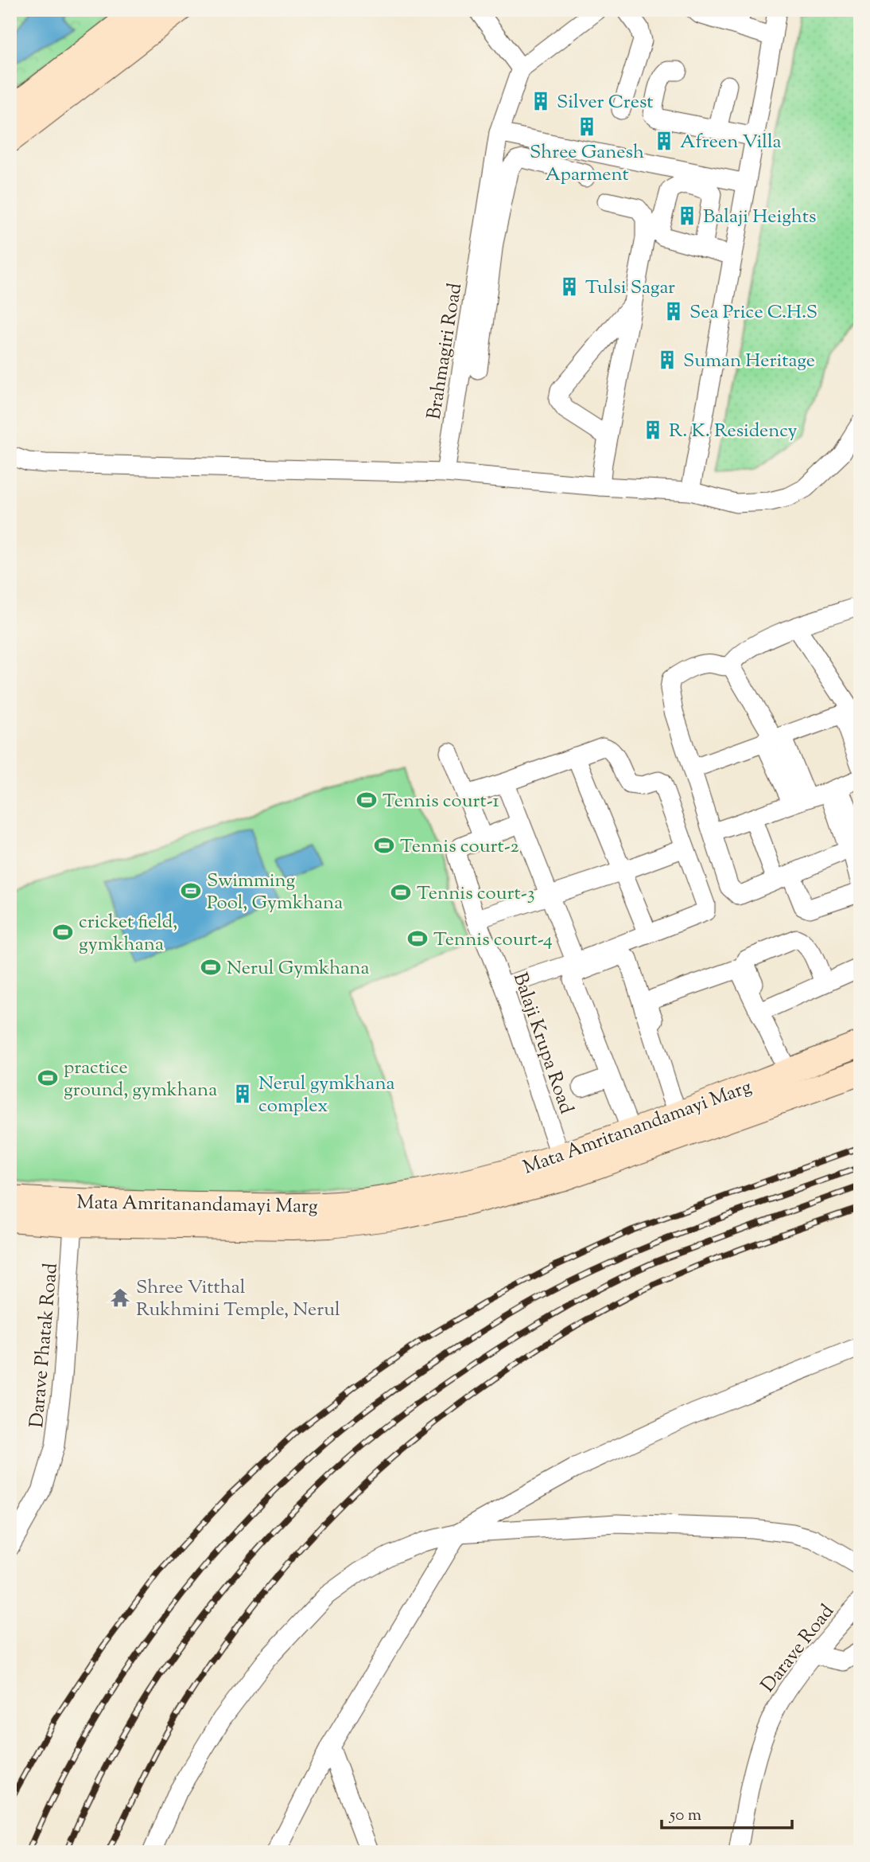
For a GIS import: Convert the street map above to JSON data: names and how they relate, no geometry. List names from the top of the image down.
{
  "streets": {
    "main road": ["Mata Amritanandamayi Marg"],
    "street": [
      "Brahmagiri Road",
      "Balaji Krupa Road",
      "Darave Phatak Road",
      "Darave Road"
    ]
  },
  "crossings": [
    ["Balaji Krupa Road", "Mata Amritanandamayi Marg"],
    ["Mata Amritanandamayi Marg", "Darave Phatak Road"]
  ],
  "places": {
    "building": [
      "Silver Crest",
      "Shree Ganesh Aparment",
      "Afreen Villa",
      "Balaji Heights",
      "Tulsi Sagar",
      "Sea Price C.H.S",
      "Suman Heritage",
      "R. K. Residency",
      "Nerul gymkhana complex"
    ],
    "sports": [
      "Tennis court-1",
      "Tennis court-2",
      "Swimming Pool, Gymkhana",
      "Tennis court-3",
      "cricket field, gymkhana",
      "Tennis court-4",
      "Nerul Gymkhana",
      "practice ground, gymkhana"
    ],
    "temple": ["Shree Vitthal Rukhmini Temple, Nerul"]
  },
  "scale_bar": "50 m"
}
